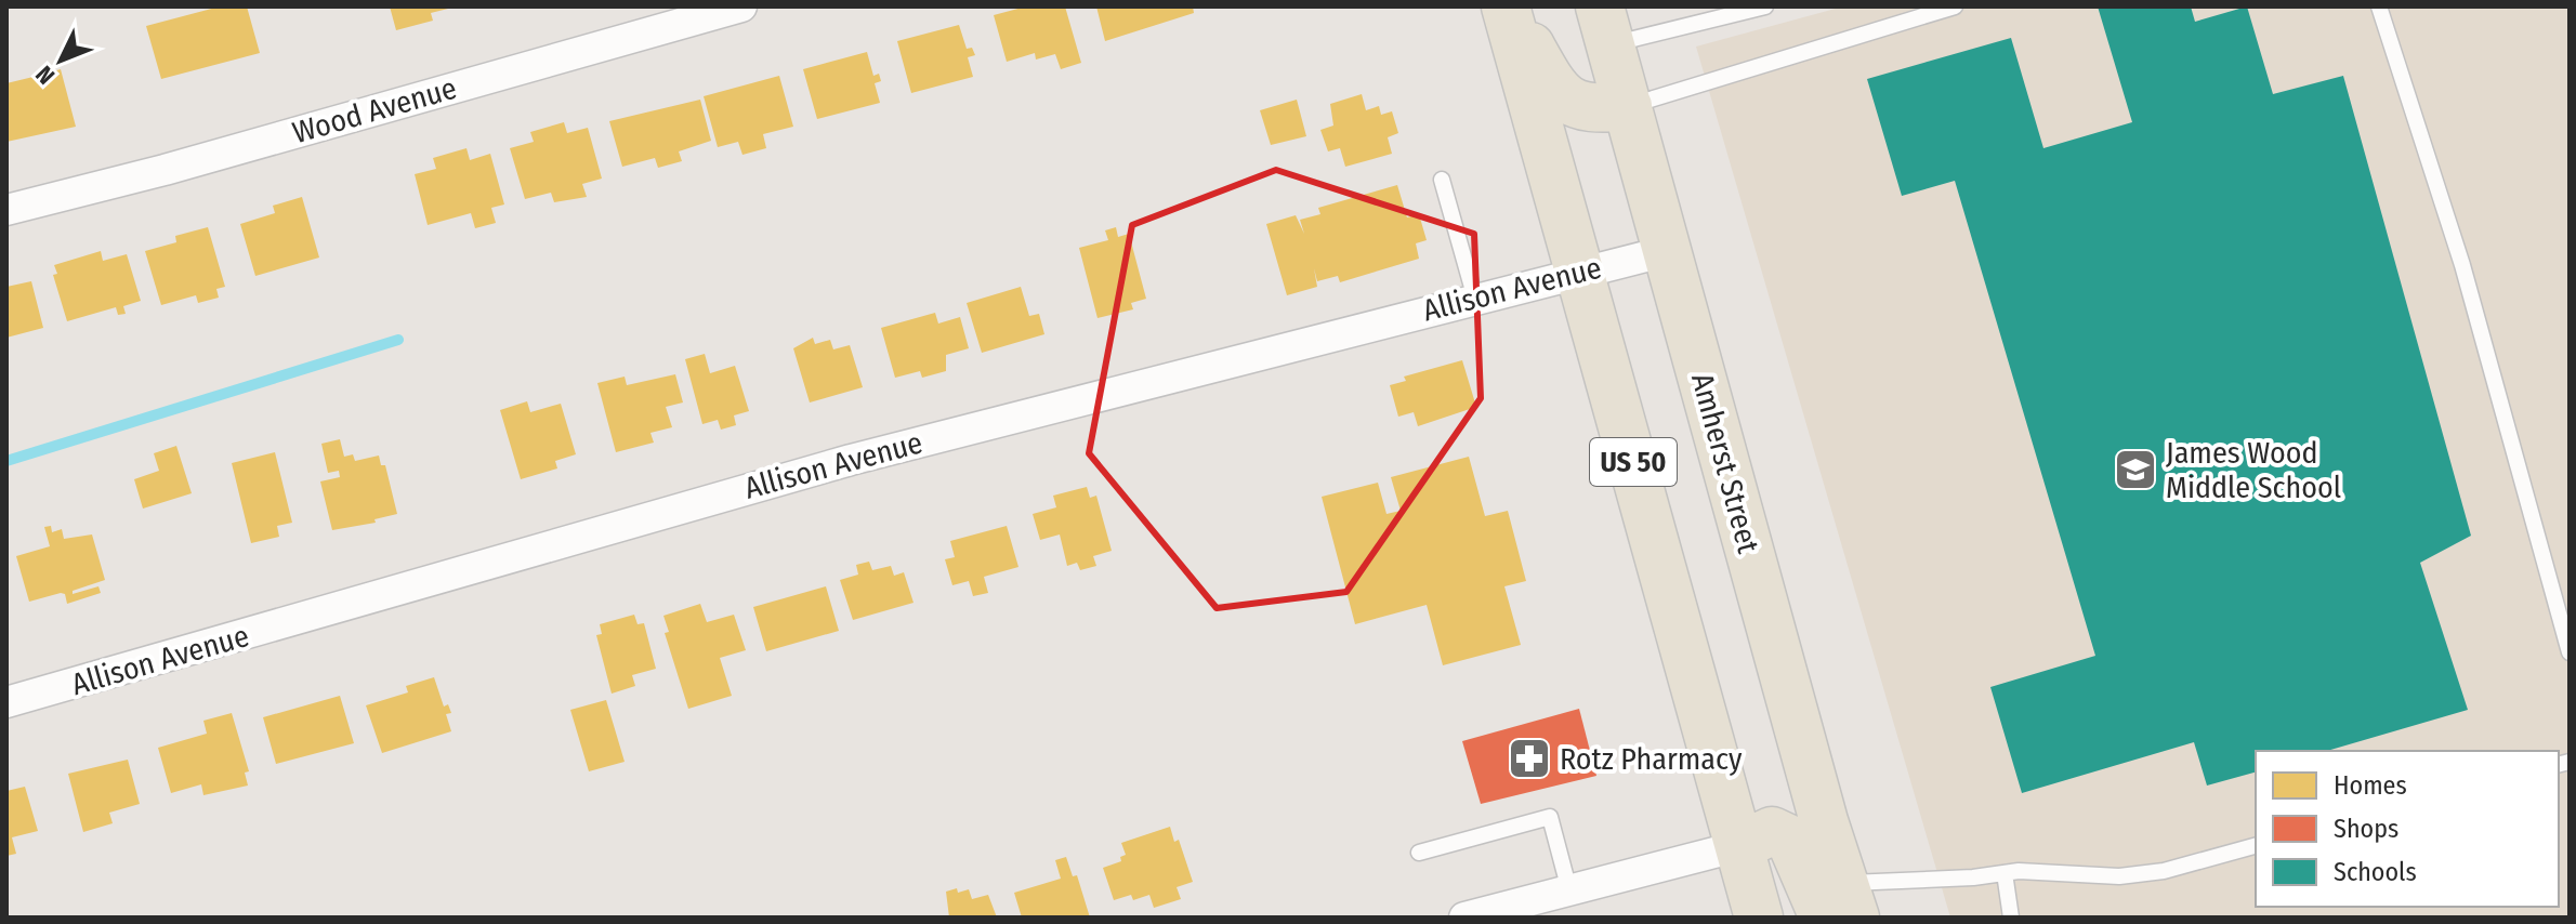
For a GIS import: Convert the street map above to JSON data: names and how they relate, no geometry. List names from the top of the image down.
{
  "streets": {
    "main road": ["US 50", "Amherst Street"],
    "street": ["Wood Avenue", "Allison Avenue"]
  },
  "crossings": [
    ["Allison Avenue", "US 50"],
    ["Allison Avenue", "Amherst Street"]
  ],
  "places": {
    "school or university": ["James Wood Middle School"],
    "pharmacy": ["Rotz Pharmacy"]
  },
  "legend": ["Homes", "Shops", "Schools"],
  "north": "bottom left"
}
